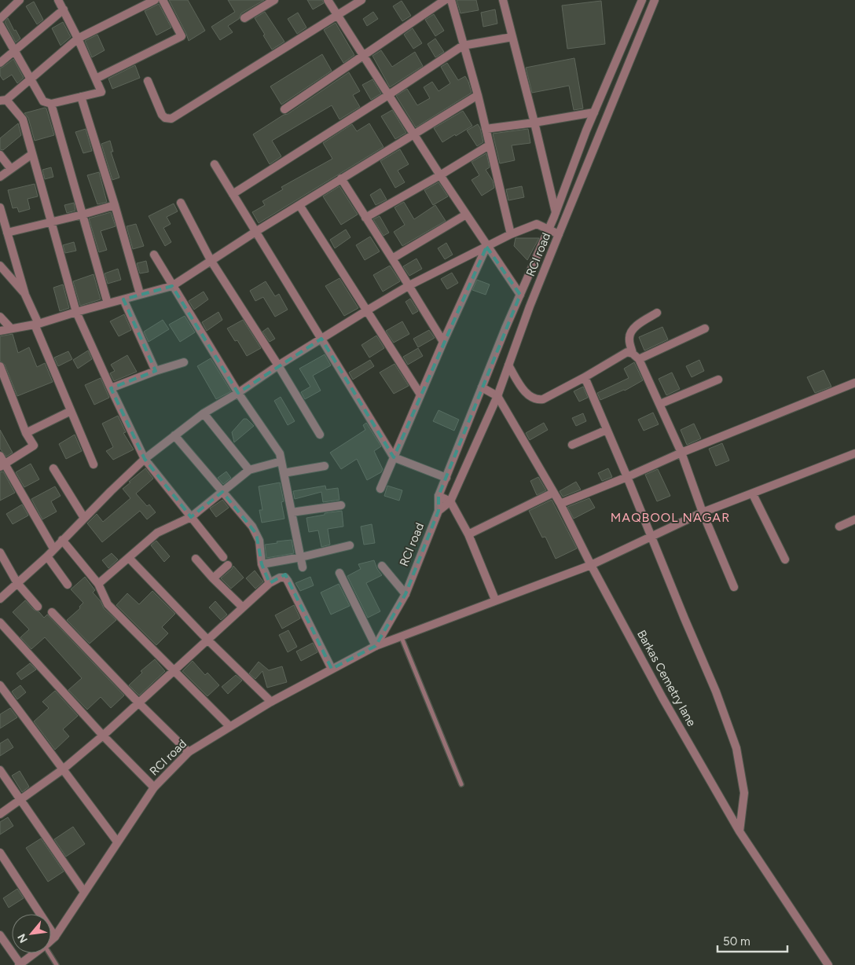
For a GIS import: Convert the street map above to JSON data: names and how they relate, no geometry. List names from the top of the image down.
{
  "streets": {
    "street": ["RCI road", "Barkas Cemetry lane"]
  },
  "crossings": [
    ["RCI road", "Barkas Cemetry lane"]
  ],
  "districts": ["MAQBOOL NAGAR"],
  "scale_bar": "50 m",
  "north": "bottom left"
}
